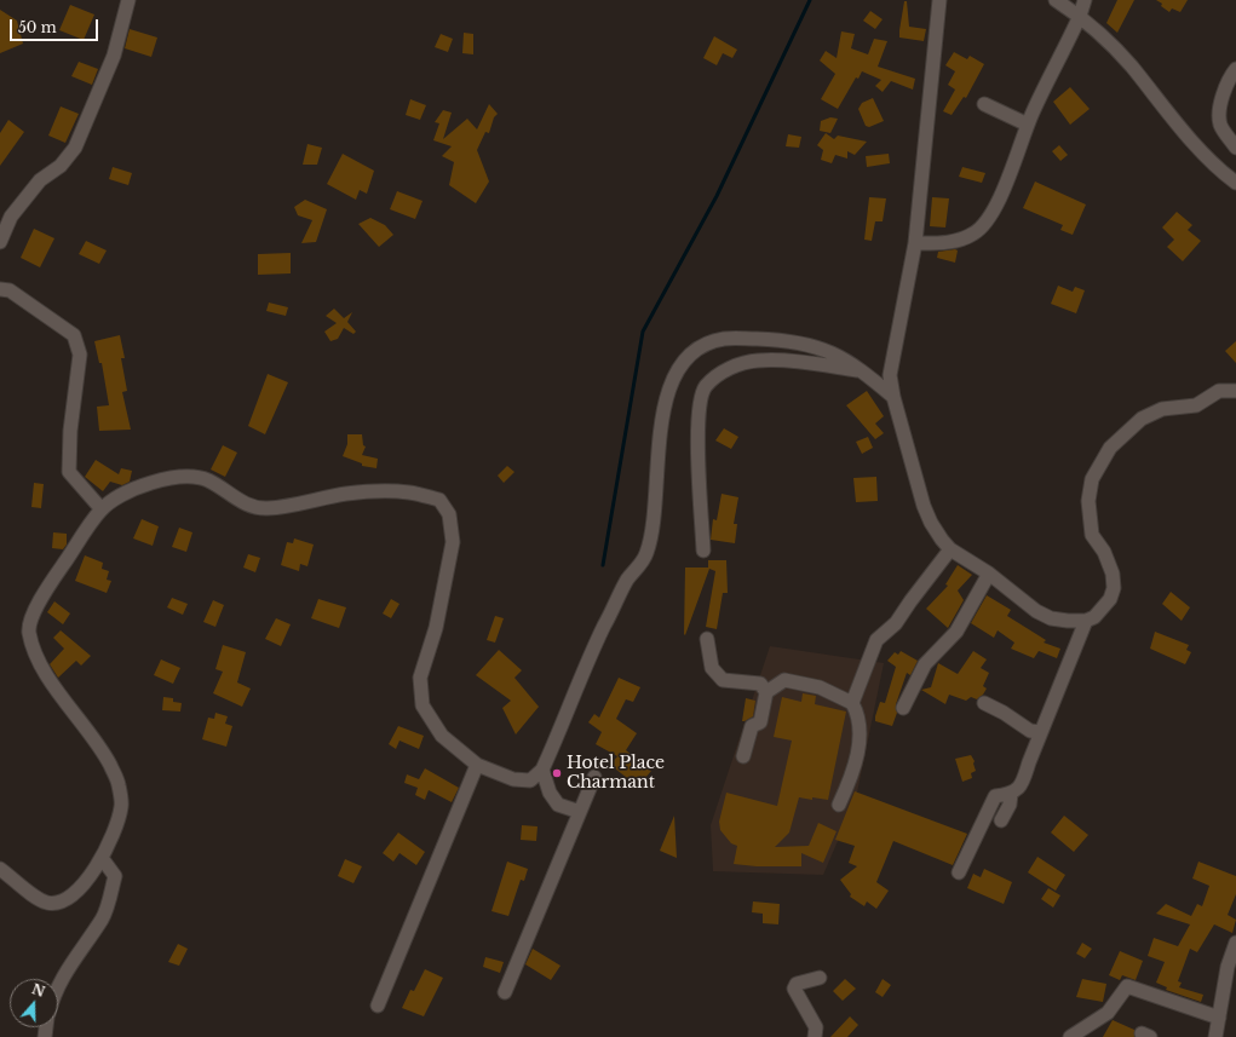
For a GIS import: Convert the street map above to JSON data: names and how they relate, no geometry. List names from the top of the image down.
{
  "places": ["Hotel Place Charmant"],
  "scale_bar": "50 m",
  "north": "top"
}
